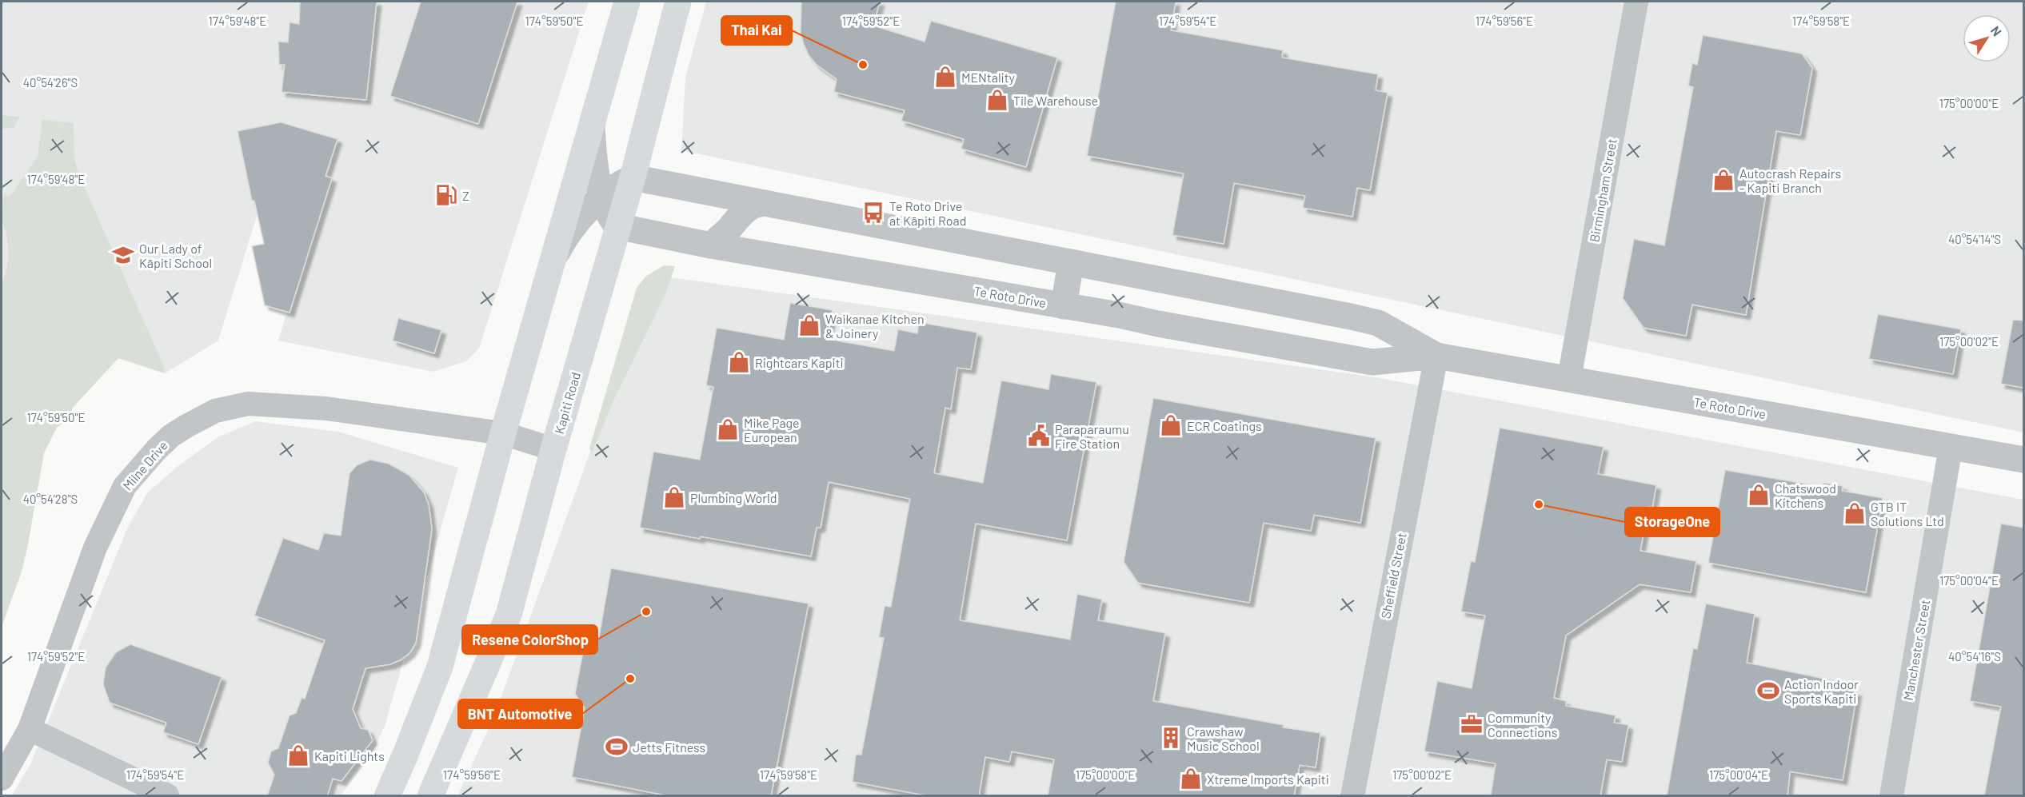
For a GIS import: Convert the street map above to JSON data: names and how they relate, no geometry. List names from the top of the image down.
{
  "streets": {
    "main road": ["Kapiti Road"],
    "street": [
      "Birmingham Street",
      "Te Roto Drive",
      "Milne Drive",
      "Sheffield Street",
      "Manchester Street"
    ]
  },
  "crossings": [
    ["Birmingham Street", "Te Roto Drive"],
    ["Te Roto Drive", "Kapiti Road"],
    ["Te Roto Drive", "Sheffield Street"],
    ["Te Roto Drive", "Manchester Street"],
    ["Kapiti Road", "Milne Drive"]
  ],
  "places": {
    "other": [
      "Thai Kai",
      "StorageOne",
      "Resene ColorShop",
      "BNT Automotive"
    ],
    "shop": [
      "MENtality",
      "Tile Warehouse",
      "Autocrash Repairs - Kapiti Branch",
      "Waikanae Kitchen & Joinery",
      "Rightcars Kapiti",
      "ECR Coatings",
      "Mike Page European",
      "Chatswood Kitchens",
      "Plumbing World",
      "GTB IT Solutions Ltd",
      "Kapiti Lights",
      "Xtreme Imports Kapiti"
    ],
    "fuel station": ["Z"],
    "bus stop": ["Te Roto Drive at Kāpiti Road"],
    "school or university": ["Our Lady of Kāpiti School"],
    "public building": ["Paraparaumu Fire Station"],
    "sports": ["Action Indoor Sports Kapiti", "Jetts Fitness"],
    "office": ["Community Connections"],
    "building": ["Crawshaw Music School"]
  },
  "north": "top right",
  "coordinates": [
    "174°59'48\"E",
    "174°59'50\"E",
    "174°59'52\"E",
    "174°59'54\"E",
    "174°59'56\"E",
    "174°59'58\"E",
    "40°54'26\"S",
    "175°00'00\"E",
    "40°54'14\"S",
    "175°00'02\"E",
    "40°54'28\"S",
    "175°00'04\"E",
    "40°54'16\"S"
  ]
}
